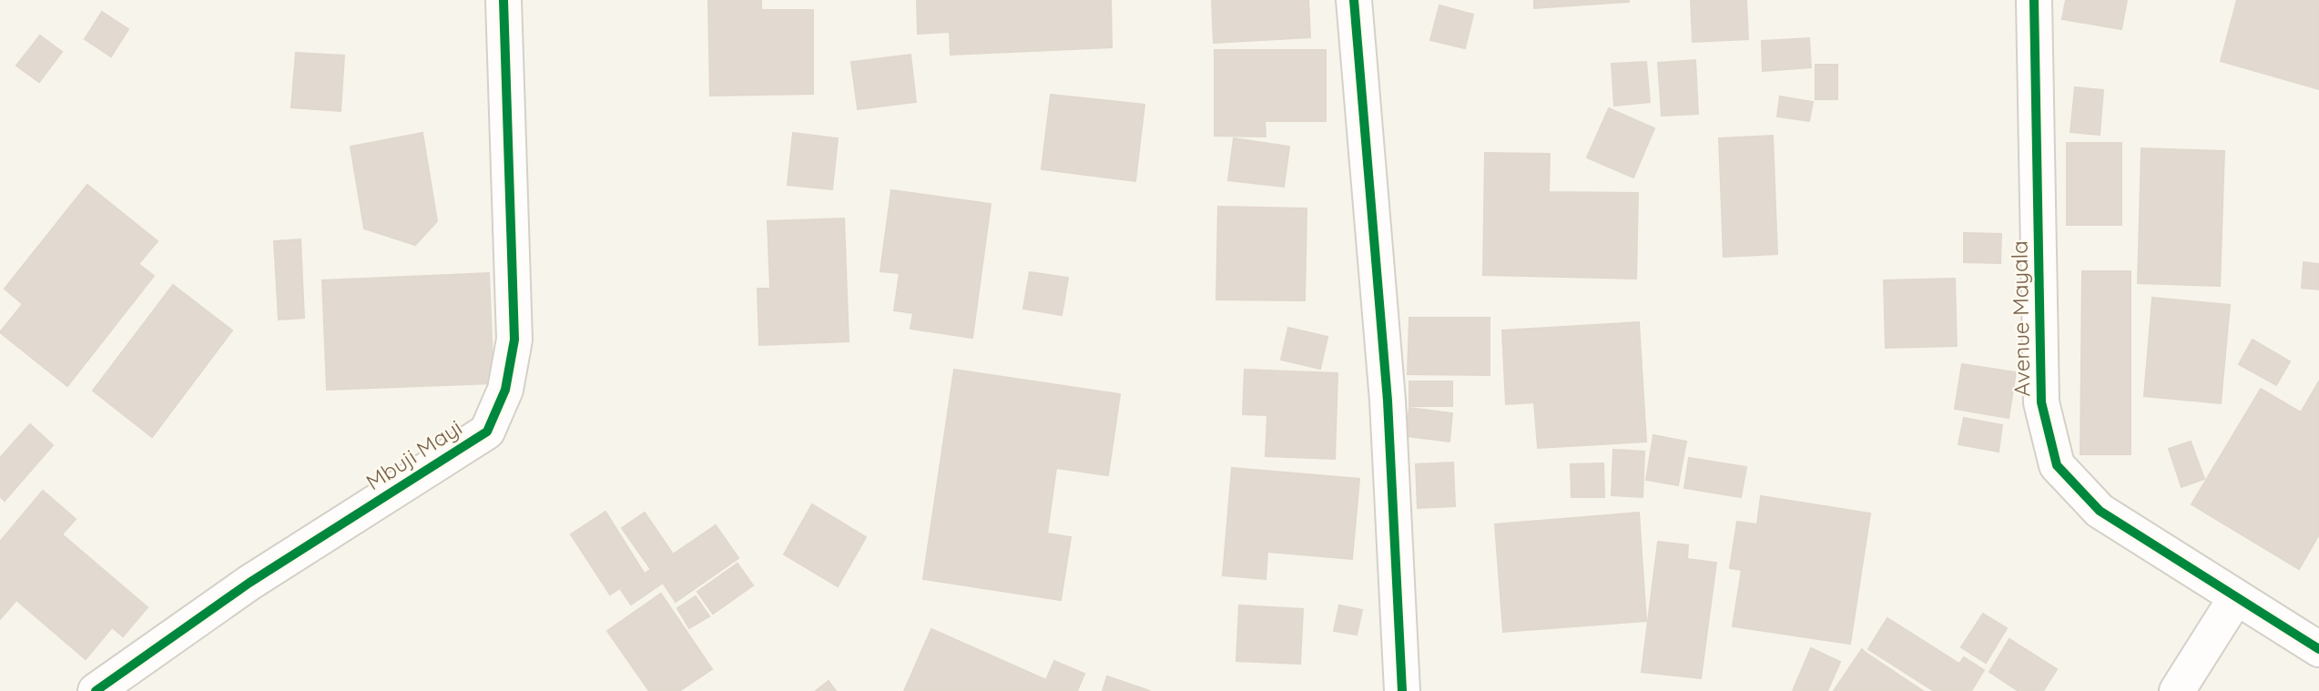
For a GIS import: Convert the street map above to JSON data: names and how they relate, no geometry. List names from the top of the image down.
{
  "streets": {
    "street": ["Avenue Mayala", "Mbuji Mayi"]
  }
}
